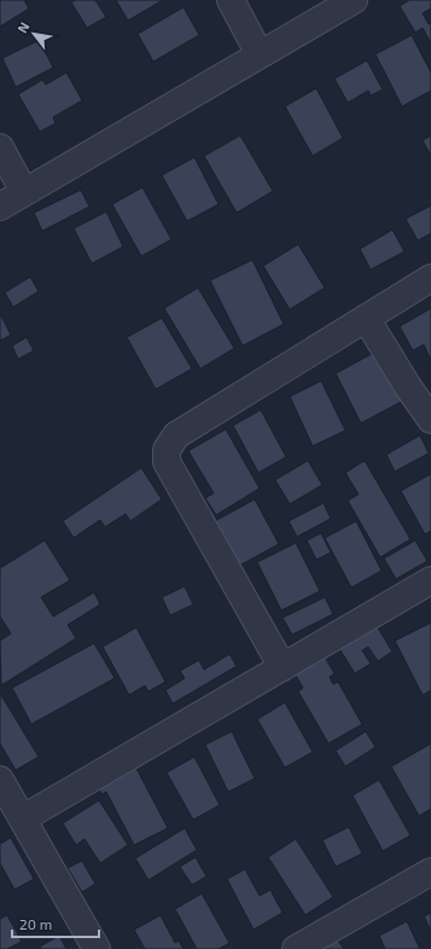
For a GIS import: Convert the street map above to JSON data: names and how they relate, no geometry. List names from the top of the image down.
{
  "scale_bar": "20 m",
  "north": "top left"
}
